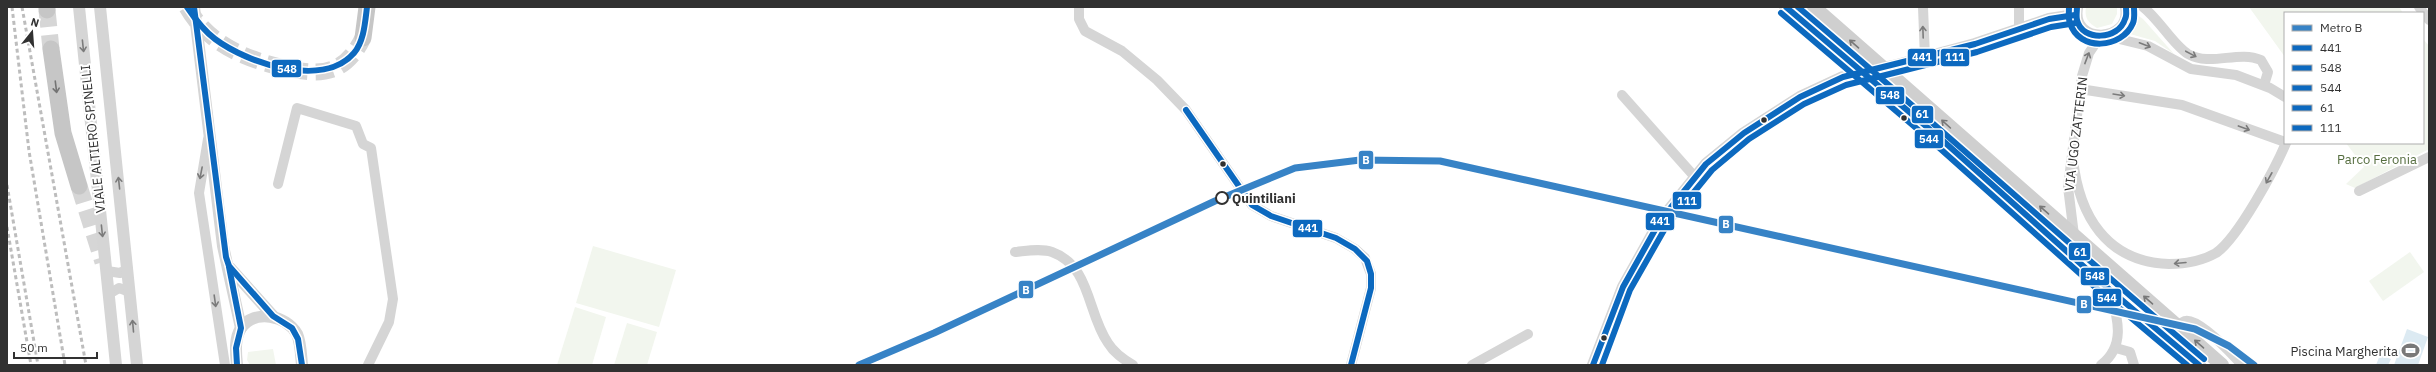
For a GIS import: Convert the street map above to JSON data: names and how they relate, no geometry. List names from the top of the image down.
{
  "streets": {
    "street": ["VIA UGO ZATTERIN", "VIALE ALTIERO SPINELLI"]
  },
  "parks": ["Parco Feronia"],
  "places": {
    "other": ["Quintiliani"],
    "sports": ["Piscina Margherita"]
  },
  "lines": [
    "transit line 441",
    "transit line 548",
    "transit line 61",
    "transit line 111",
    "transit line 544",
    "metro line B"
  ],
  "legend": [
    "Metro B",
    "441",
    "548",
    "544",
    "61",
    "111"
  ],
  "scale_bar": "50 m",
  "north": "top"
}
